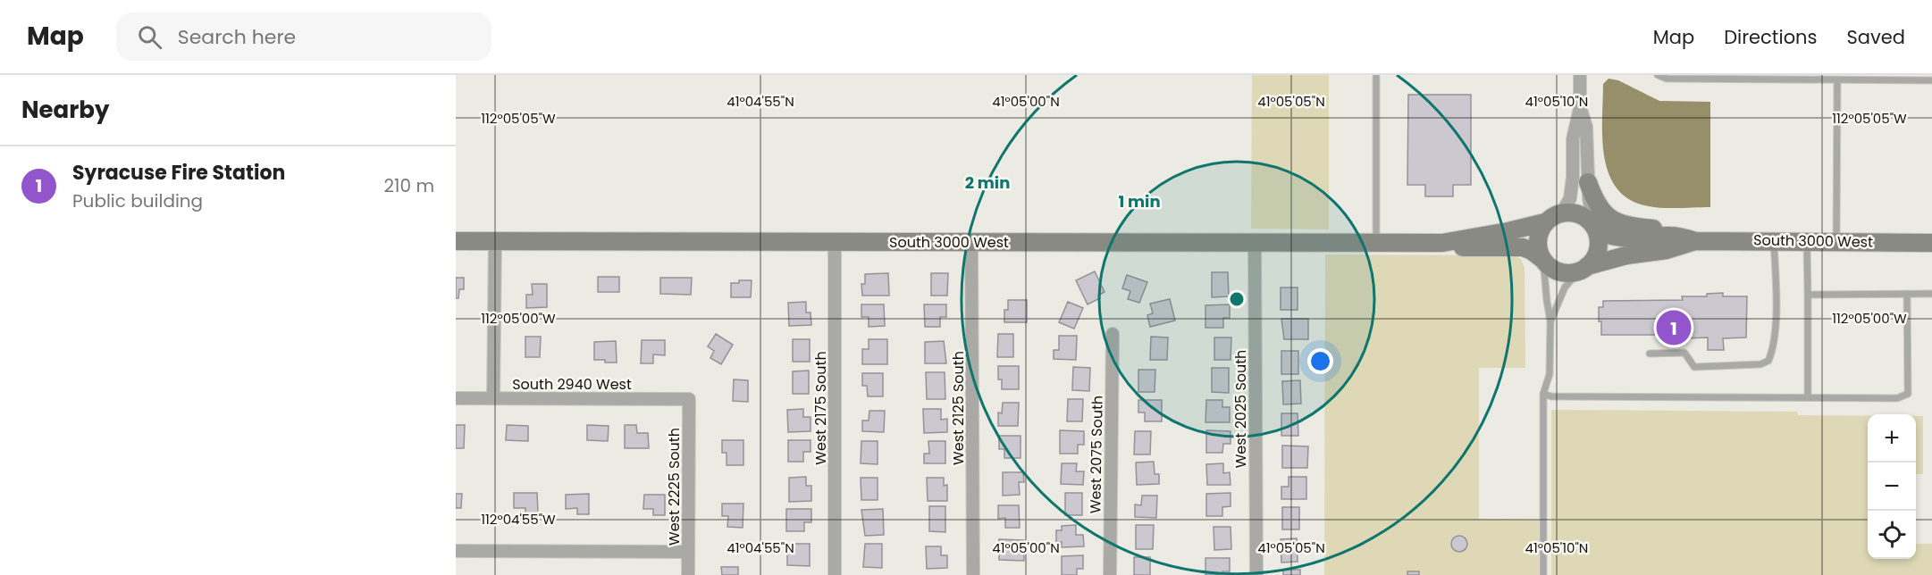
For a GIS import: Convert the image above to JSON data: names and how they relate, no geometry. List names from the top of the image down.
{
  "streets": {
    "street": [
      "South 3000 West",
      "South 2940 West",
      "West 2175 South",
      "West 2125 South",
      "West 2025 South",
      "West 2075 South",
      "West 2225 South"
    ]
  },
  "crossings": [
    ["South 3000 West", "West 2175 South"],
    ["South 3000 West", "West 2125 South"],
    ["South 3000 West", "West 2025 South"],
    ["South 2940 West", "West 2225 South"]
  ],
  "page": {
    "header": "Map",
    "search": "Search here",
    "nav": ["Map", "Directions", "Saved"],
    "heading": "Nearby",
    "list": [
      {
        "mark": "1",
        "name": "Syracuse Fire Station",
        "note": "Public building",
        "value": "210 m"
      }
    ],
    "pins": "1",
    "map_buttons": ["+", "−"]
  },
  "coordinates": [
    "41°04'55\"N",
    "41°05'00\"N",
    "41°05'05\"N",
    "41°05'10\"N",
    "112°05'05\"W",
    "112°05'00\"W",
    "112°04'55\"W"
  ],
  "rings": ["2 min", "1 min"]
}
